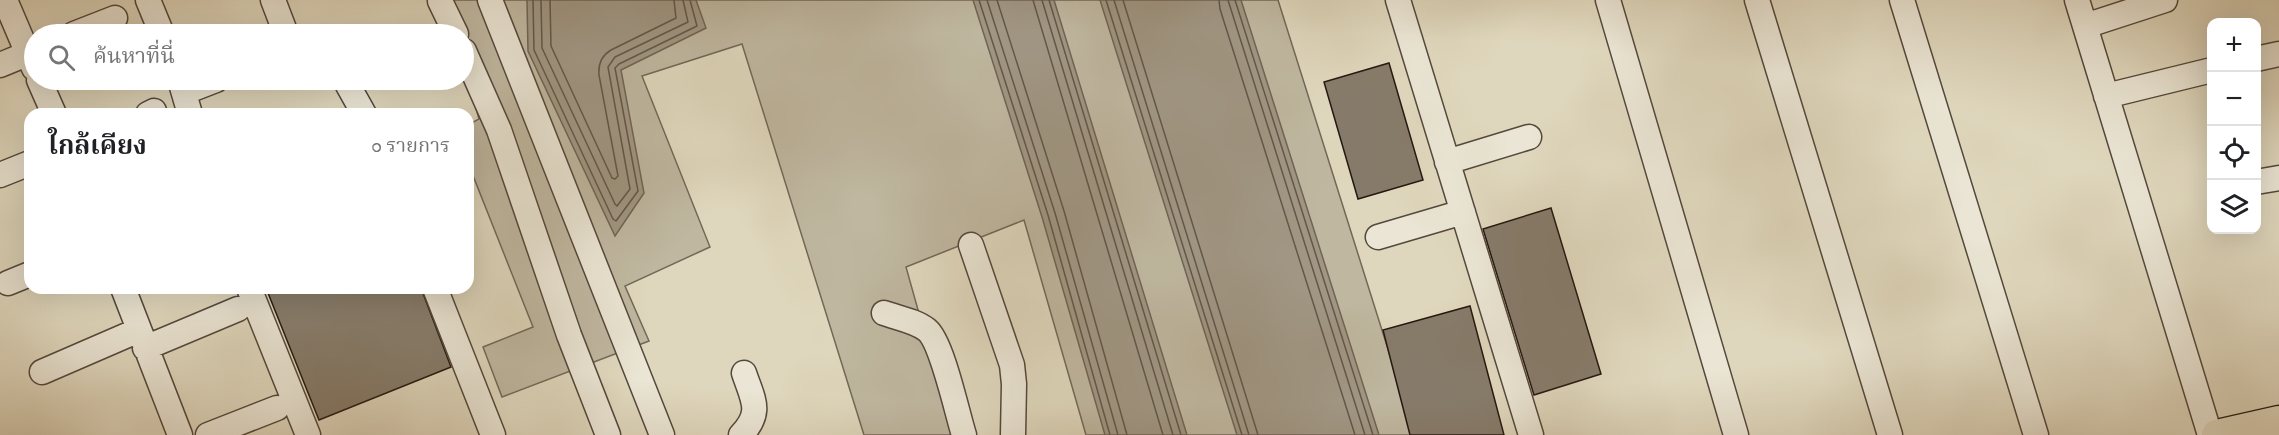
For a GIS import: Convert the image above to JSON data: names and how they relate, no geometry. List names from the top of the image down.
{
  "page": {
    "map_buttons": ["+", "−"],
    "search": "ค้นหาที่นี่",
    "heading": ["ใกล้เคียง", "0 รายการ"]
  }
}
